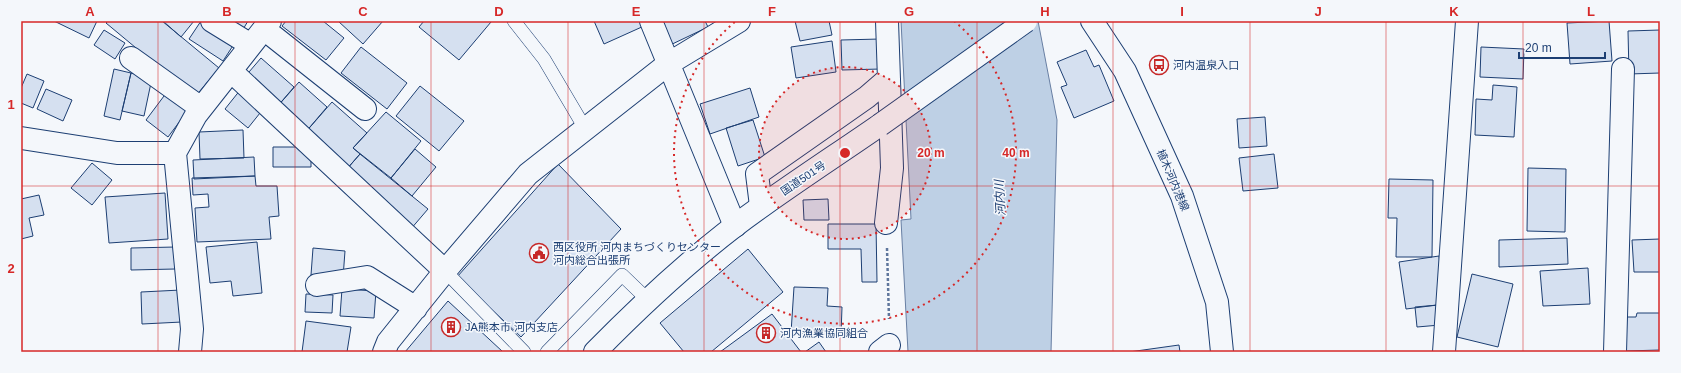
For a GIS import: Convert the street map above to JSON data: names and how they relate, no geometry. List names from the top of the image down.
{
  "streets": {
    "main road": ["国道501号", "植木河内港線"]
  },
  "water": ["河内川"],
  "places": {
    "bus stop": ["河内温泉入口"],
    "public building": ["西区役所 河内まちづくりセンター 河内総合出張所"],
    "building": ["JA熊本市 河内支店", "河内漁業協同組合"]
  },
  "scale_bar": "20 m",
  "grid": {
    "columns": [
      "A",
      "B",
      "C",
      "D",
      "E",
      "F",
      "G",
      "H",
      "I",
      "J",
      "K",
      "L"
    ],
    "rows": ["1", "2"]
  },
  "rings": ["20 m", "40 m"]
}
